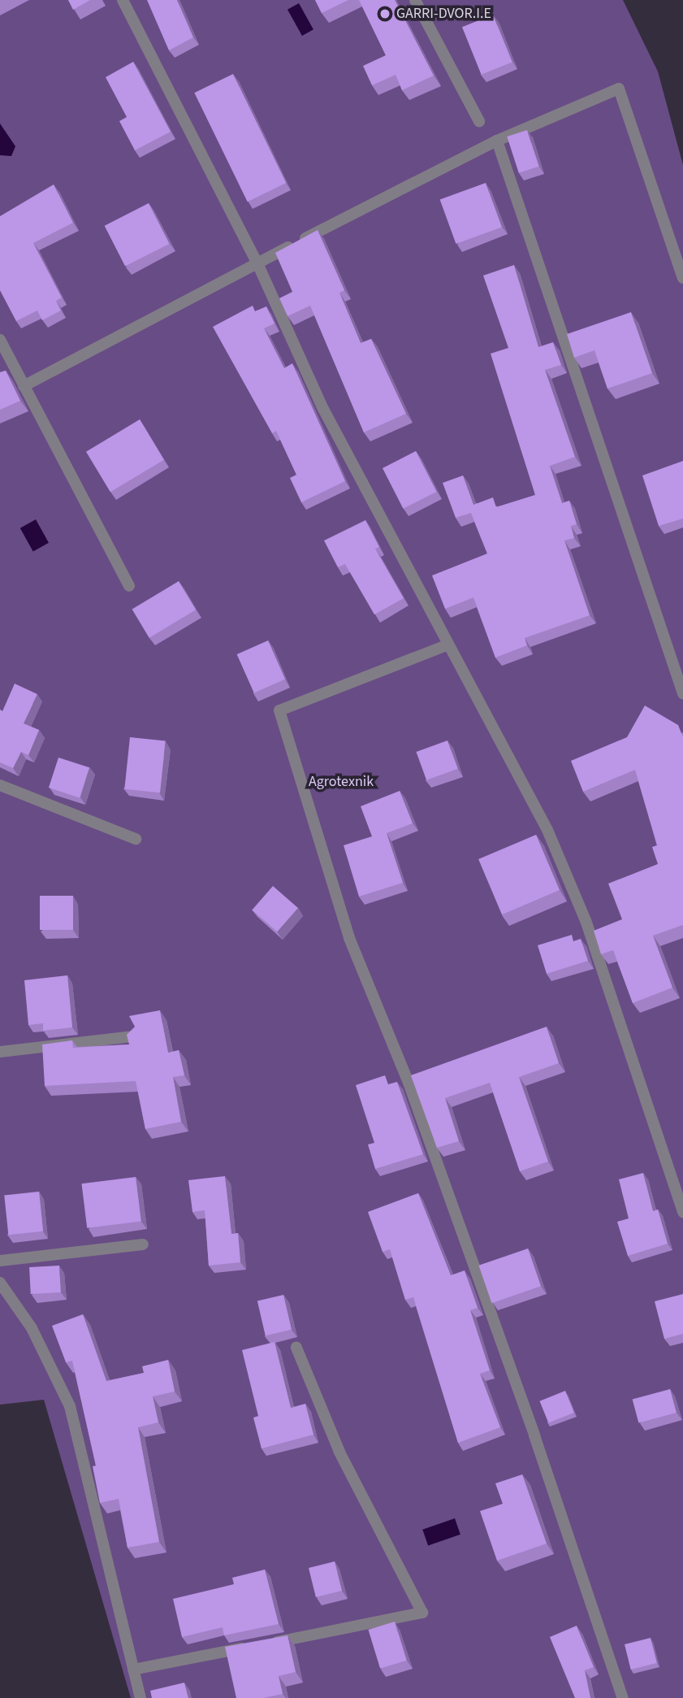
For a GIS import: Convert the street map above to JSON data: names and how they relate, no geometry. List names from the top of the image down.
{
  "parks": ["Agrotexnik"],
  "places": ["GARRI-DVOR.I.E"]
}
